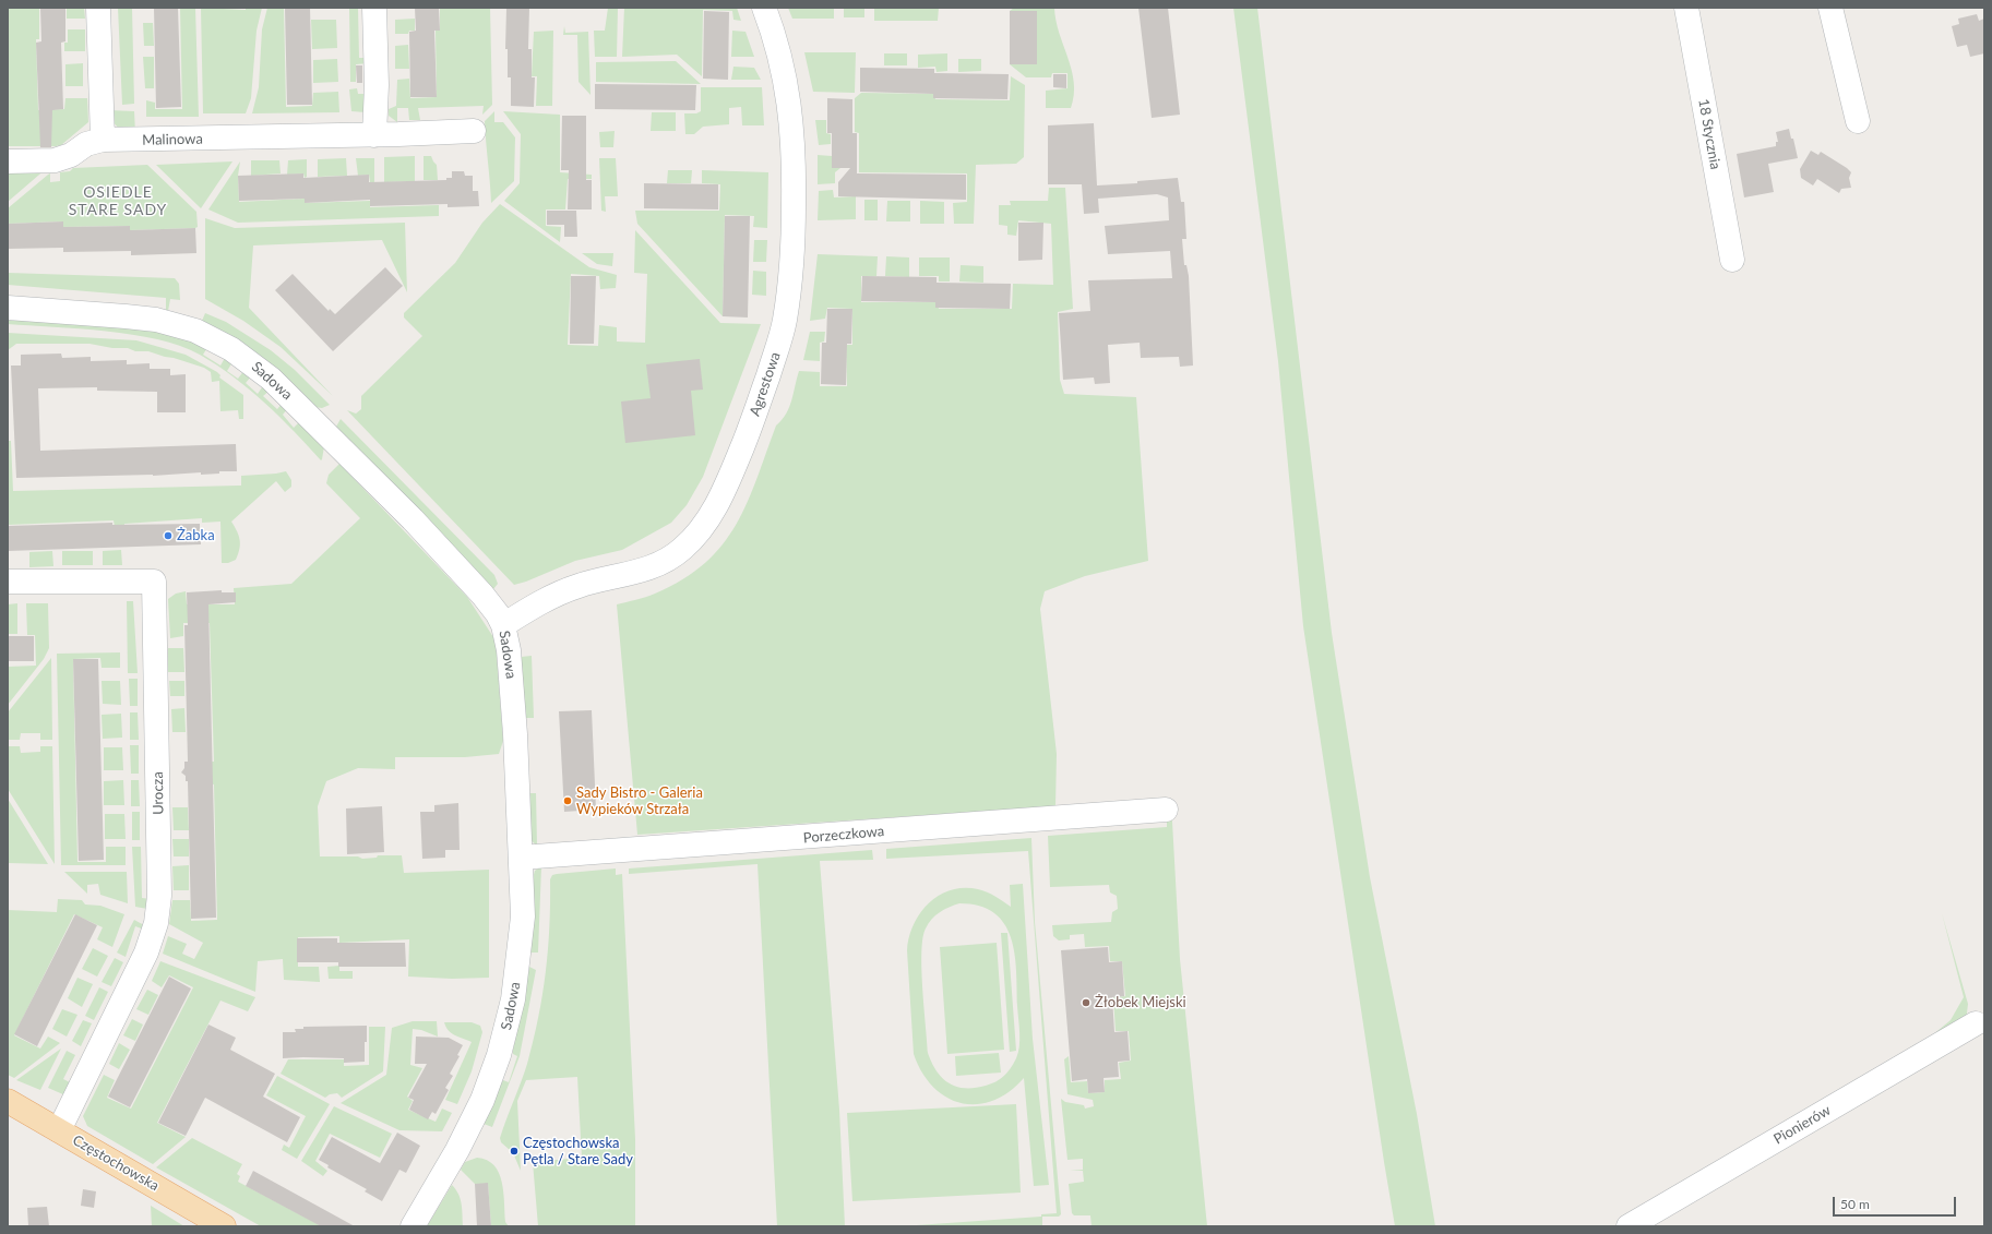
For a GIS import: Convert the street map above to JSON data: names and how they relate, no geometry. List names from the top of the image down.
{
  "streets": {
    "main road": ["Częstochowska"],
    "street": [
      "18 Stycznia",
      "Malinowa",
      "Sadowa",
      "Agrestowa",
      "Urocza",
      "Porzeczkowa",
      "Pionierów"
    ]
  },
  "crossings": [
    ["Sadowa", "Agrestowa"],
    ["Sadowa", "Porzeczkowa"],
    ["Urocza", "Częstochowska"]
  ],
  "districts": ["OSIEDLE STARE SADY"],
  "places": [
    "Żabka",
    "Sady Bistro - Galeria Wypieków Strzała",
    "Żłobek Miejski",
    "Częstochowska Pętla / Stare Sady"
  ],
  "scale_bar": "50 m"
}
